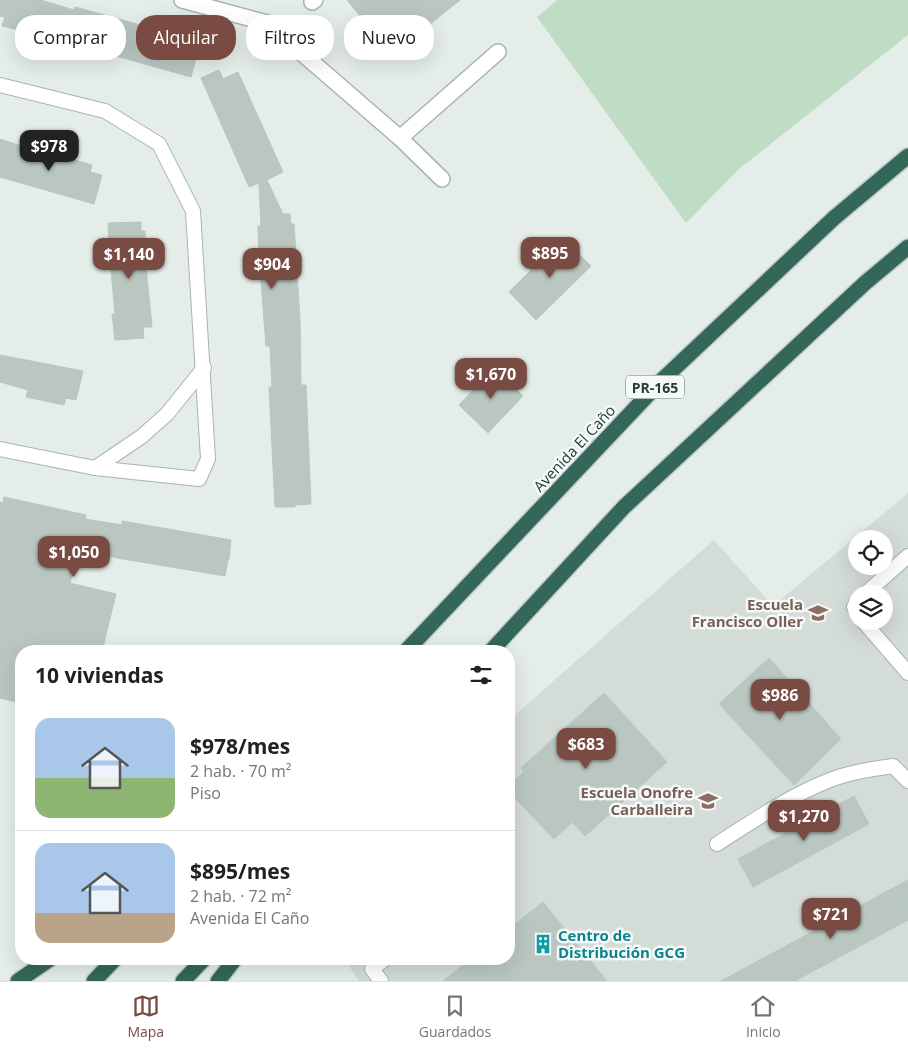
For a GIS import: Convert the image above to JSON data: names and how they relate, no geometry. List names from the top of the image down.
{
  "streets": {
    "highway": ["PR-165", "Avenida El Caño"]
  },
  "places": {
    "school or university": ["Escuela Francisco Oller", "Escuela Onofre Carballeira"],
    "building": ["Centro de Distribución GCG"]
  },
  "page": {
    "chip": [
      "Comprar",
      "Alquilar",
      "Filtros",
      "Nuevo"
    ],
    "price": [
      "$978",
      "$895",
      "$1,140",
      "$904",
      "$1,670",
      "$1,050",
      "$986",
      "$683",
      "$1,270",
      "$721"
    ],
    "heading": "10 viviendas",
    "list": [
      {
        "name": "$978/mes",
        "note": "2 hab. · 70 m² · Piso"
      },
      {
        "name": "$895/mes",
        "note": "2 hab. · 72 m² · Avenida El Caño"
      }
    ],
    "tabs": ["Mapa", "Guardados", "Inicio"]
  }
}
